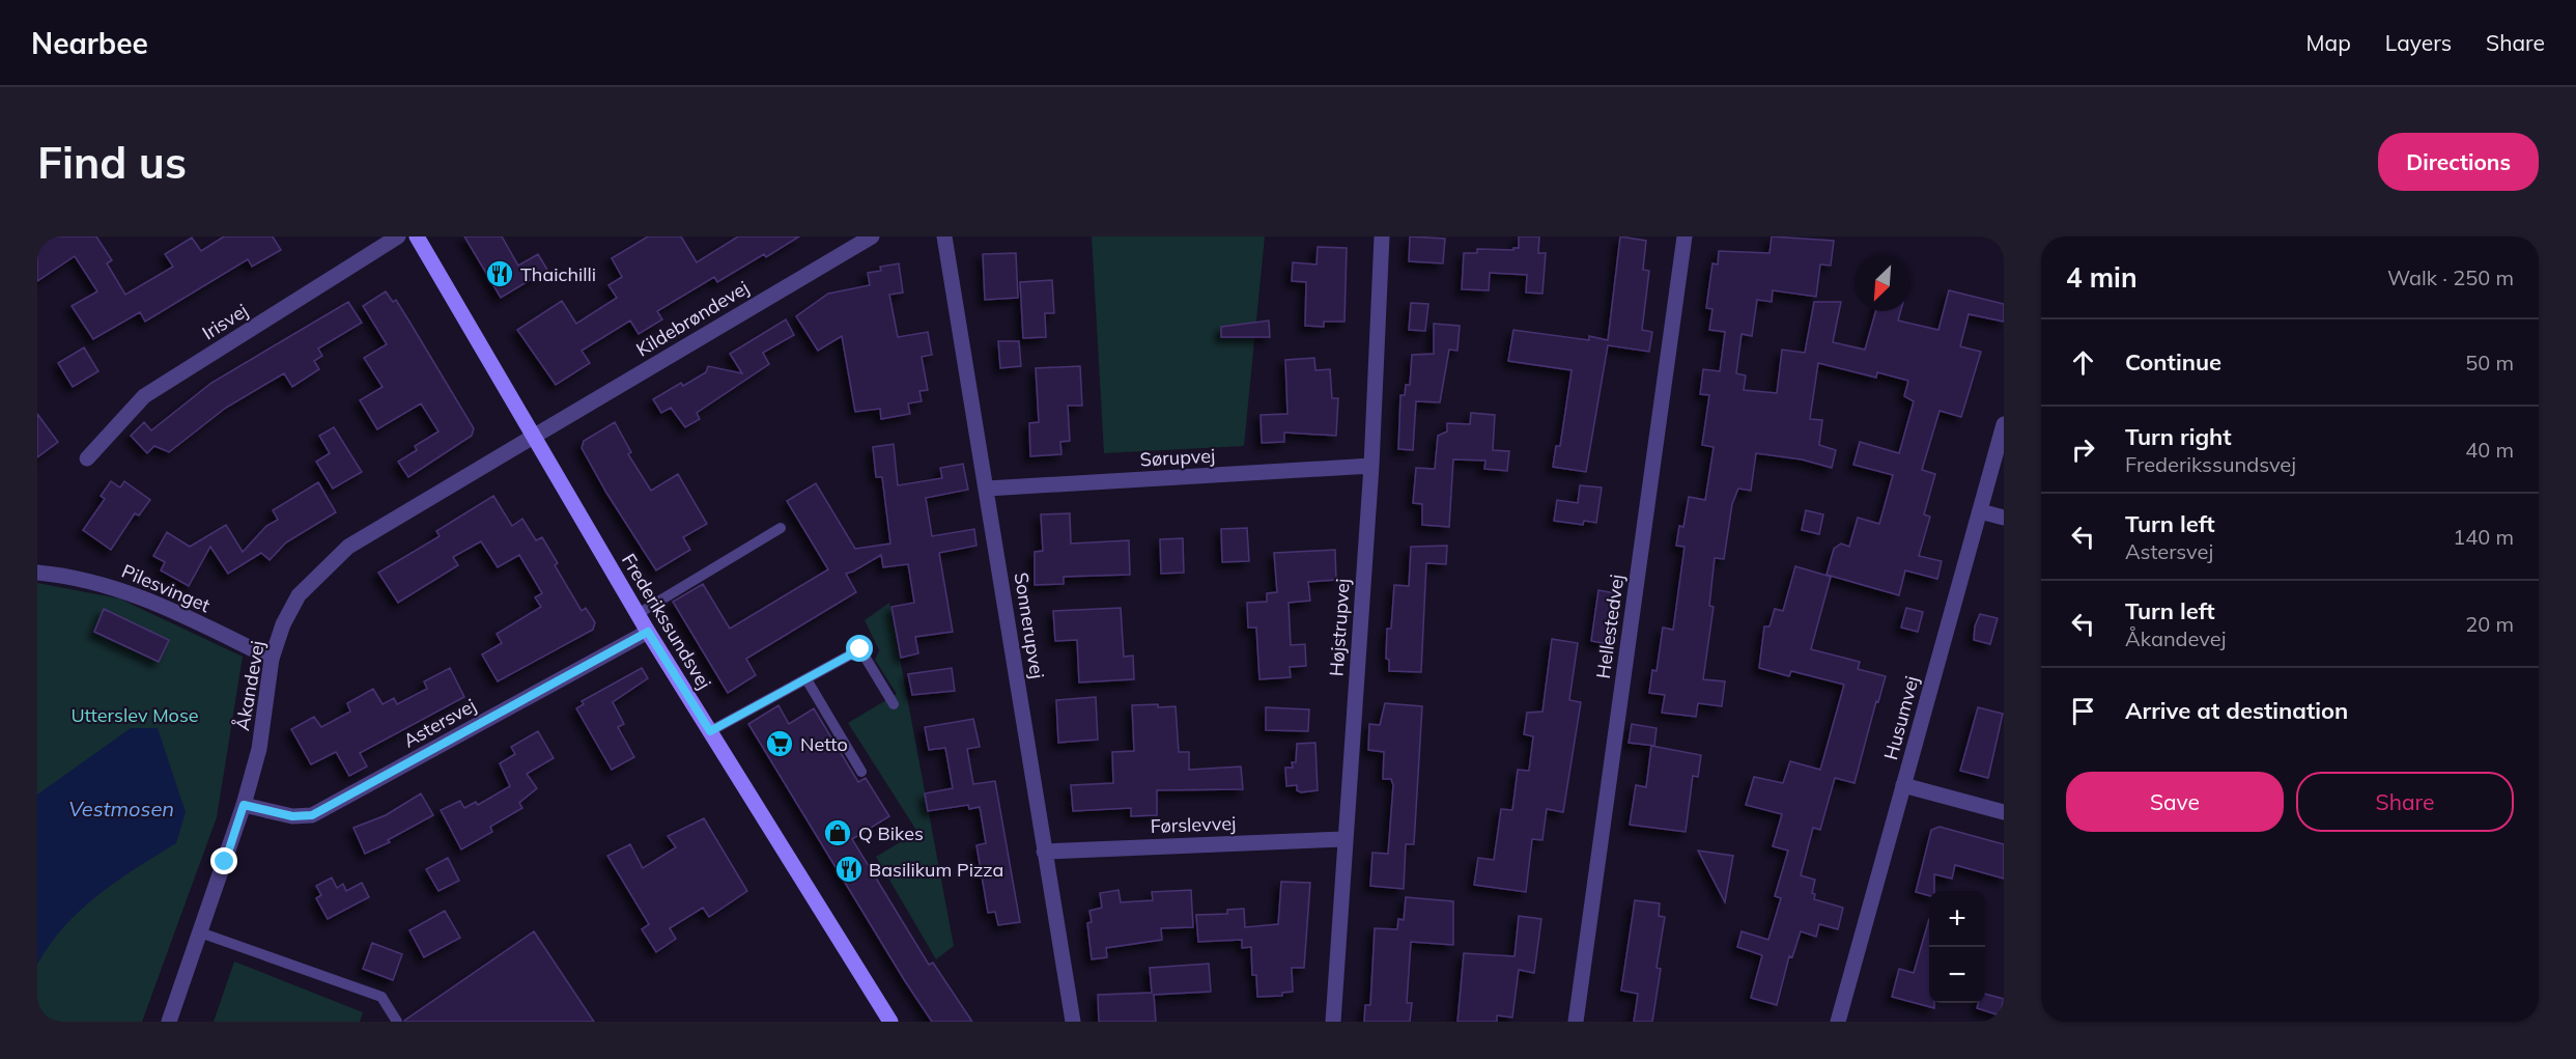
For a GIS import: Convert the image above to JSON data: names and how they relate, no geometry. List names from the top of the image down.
{
  "streets": {
    "main road": ["Frederikssundsvej"],
    "street": [
      "Kildebrøndevej",
      "Irisvej",
      "Sørupvej",
      "Pilesvinget",
      "Sonnerupvej",
      "Hellestedvej",
      "Højstrupvej",
      "Åkandevej",
      "Husumvej",
      "Astersvej",
      "Førslevvej"
    ]
  },
  "crossings": [
    ["Kildebrøndevej", "Frederikssundsvej"],
    ["Kildebrøndevej", "Åkandevej"],
    ["Sørupvej", "Sonnerupvej"],
    ["Sørupvej", "Højstrupvej"],
    ["Pilesvinget", "Åkandevej"],
    ["Frederikssundsvej", "Åkandevej"],
    ["Frederikssundsvej", "Astersvej"],
    ["Sonnerupvej", "Førslevvej"],
    ["Højstrupvej", "Førslevvej"],
    ["Åkandevej", "Astersvej"]
  ],
  "water": ["Vestmosen"],
  "parks": ["Utterslev Mose"],
  "places": {
    "restaurant": ["Thaichilli", "Basilikum Pizza"],
    "supermarket": ["Netto"],
    "shop": ["Q Bikes"]
  },
  "north": "bottom left",
  "page": {
    "header": "Nearbee",
    "nav": ["Map", "Layers", "Share"],
    "buttons": [
      "Directions",
      ["Save", "Share"]
    ],
    "title": "Find us",
    "heading": ["4 min", "Walk · 250 m"],
    "list": [
      ["Continue", "50 m"],
      ["Turn right", "Frederikssundsvej", "40 m"],
      ["Turn left", "Astersvej", "140 m"],
      ["Turn left", "Åkandevej", "20 m"],
      "Arrive at destination"
    ],
    "map_buttons": ["+", "−"]
  }
}
